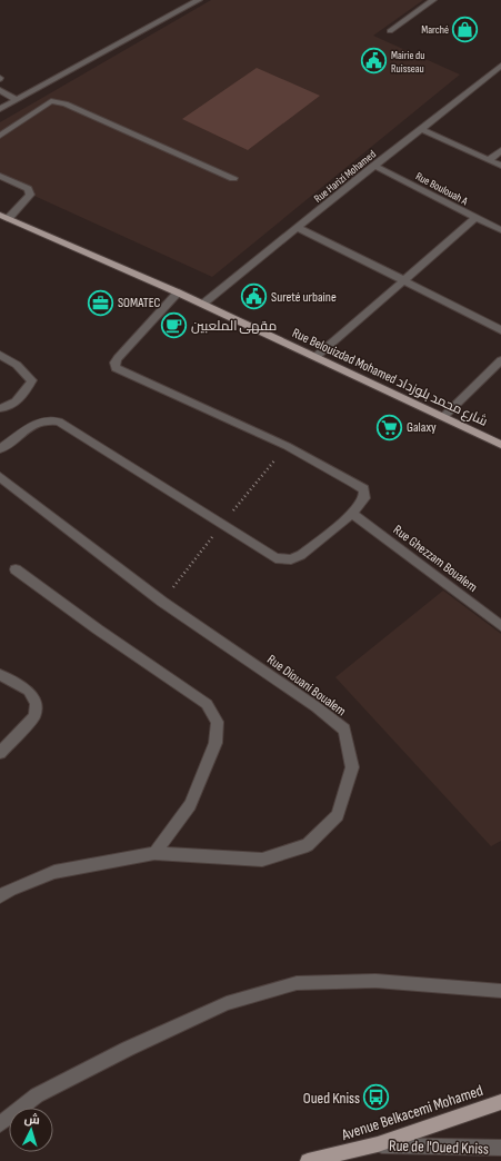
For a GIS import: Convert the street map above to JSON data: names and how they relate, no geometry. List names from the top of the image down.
{
  "streets": {
    "main road": ["Rue Belouizdad Mohamed شارع محمد بلوزداد", "Avenue Belkacemi Mohamed"],
    "street": [
      "Rue Harizi Mohamed",
      "Rue Boulouah A",
      "Rue Ghezzam Boualem",
      "Rue Diouani Boualem",
      "Rue de l'Oued Kniss"
    ]
  },
  "crossings": [
    ["Rue Harizi Mohamed", "Rue Boulouah A"],
    ["Rue Harizi Mohamed", "Rue Belouizdad Mohamed شارع محمد بلوزداد"],
    ["Avenue Belkacemi Mohamed", "Rue de l'Oued Kniss"]
  ],
  "places": {
    "shop": ["Marché"],
    "public building": ["Mairie du Ruisseau", "Sureté urbaine"],
    "office": ["SOMATEC"],
    "cafe": ["مقهى الملعبين"],
    "supermarket": ["Galaxy"],
    "bus stop": ["Oued Kniss"]
  },
  "north": "top"
}
